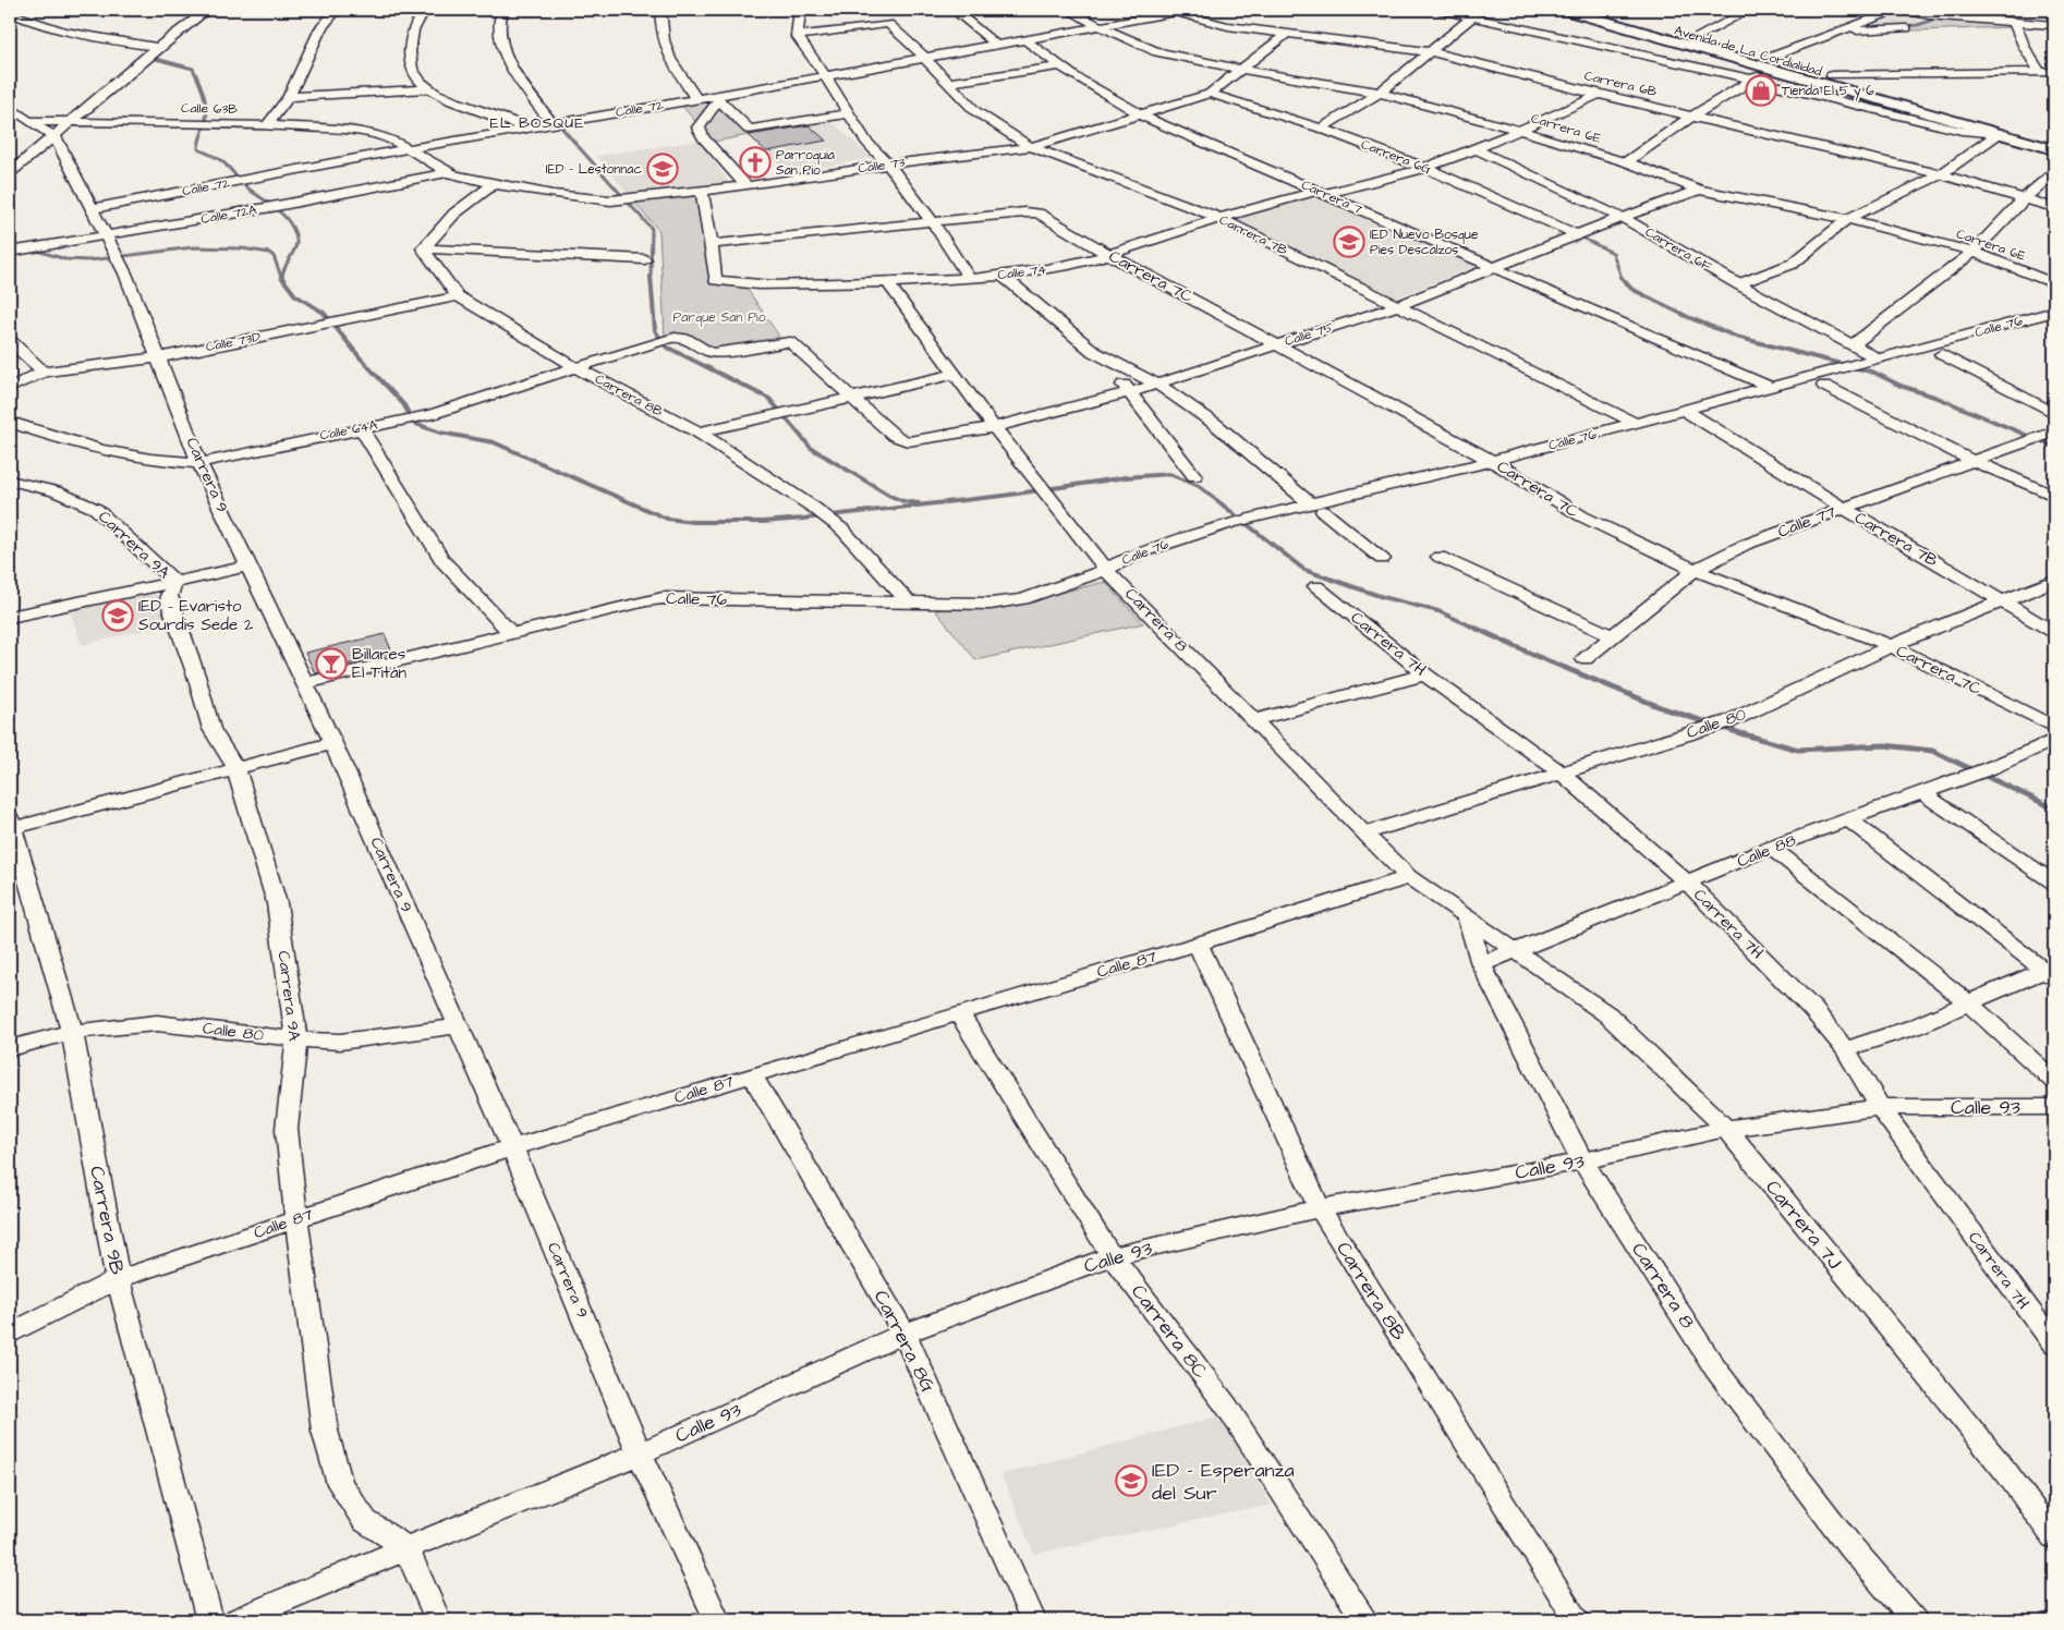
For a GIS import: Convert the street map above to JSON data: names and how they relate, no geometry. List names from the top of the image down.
{
  "streets": {
    "main road": ["Avenida de La Cordialidad"],
    "street": [
      "Carrera 6B",
      "Calle 63B",
      "Calle 72",
      "Carrera 6E",
      "Carrera 6G",
      "Calle 73",
      "Carrera 7",
      "Calle 72A",
      "Carrera 7B",
      "Carrera 6F",
      "Calle 74",
      "Carrera 7C",
      "Calle 76",
      "Calle 75",
      "Calle 73D",
      "Carrera 8B",
      "Calle 64A",
      "Carrera 9",
      "Calle 77",
      "Carrera 9A",
      "Carrera 8",
      "Carrera 7H",
      "Calle 80",
      "Calle 88",
      "Calle 87",
      "Calle 93",
      "Carrera 9B",
      "Carrera 7J",
      "Carrera 8C",
      "Carrera 8G"
    ]
  },
  "crossings": [
    ["Carrera 6B", "Calle 72"],
    ["Carrera 6B", "Calle 73"],
    ["Carrera 6B", "Calle 74"],
    ["Calle 63B", "Calle 72"],
    ["Calle 72", "Carrera 6E"],
    ["Calle 72", "Carrera 7"],
    ["Calle 72", "Carrera 7B"],
    ["Calle 72", "Carrera 9"],
    ["Carrera 6E", "Calle 73"],
    ["Carrera 6E", "Calle 74"],
    ["Carrera 6E", "Calle 75"],
    ["Carrera 6G", "Calle 73"],
    ["Carrera 6G", "Calle 74"],
    ["Carrera 6G", "Calle 75"],
    ["Calle 73", "Carrera 7"],
    ["Calle 73", "Calle 72A"],
    ["Calle 73", "Carrera 7B"],
    ["Carrera 7", "Calle 74"],
    ["Carrera 7", "Calle 76"],
    ["Carrera 7", "Calle 75"],
    ["Calle 72A", "Carrera 9"],
    ["Carrera 7B", "Calle 74"],
    ["Carrera 7B", "Calle 76"],
    ["Carrera 7B", "Calle 75"],
    ["Carrera 7B", "Calle 77"],
    ["Carrera 7B", "Calle 80"],
    ["Carrera 6F", "Calle 74"],
    ["Carrera 6F", "Calle 76"],
    ["Carrera 6F", "Calle 75"],
    ["Calle 74", "Carrera 7C"],
    ["Calle 74", "Carrera 8"],
    ["Carrera 7C", "Calle 76"],
    ["Carrera 7C", "Calle 75"],
    ["Carrera 7C", "Calle 77"],
    ["Carrera 7C", "Calle 80"],
    ["Calle 76", "Carrera 8B"],
    ["Calle 76", "Carrera 9"],
    ["Calle 76", "Carrera 8"],
    ["Calle 75", "Calle 64A"],
    ["Calle 75", "Carrera 8"],
    ["Calle 73D", "Carrera 8B"],
    ["Calle 73D", "Carrera 9"],
    ["Carrera 8B", "Calle 64A"],
    ["Carrera 8B", "Calle 87"],
    ["Carrera 8B", "Calle 93"],
    ["Calle 64A", "Carrera 9"],
    ["Carrera 9", "Calle 80"],
    ["Carrera 9", "Calle 87"],
    ["Carrera 9", "Calle 93"],
    ["Carrera 9A", "Calle 80"],
    ["Carrera 9A", "Calle 87"],
    ["Carrera 9A", "Calle 93"],
    ["Carrera 8", "Calle 80"],
    ["Carrera 8", "Calle 88"],
    ["Carrera 8", "Calle 87"],
    ["Carrera 8", "Calle 93"],
    ["Carrera 8", "Carrera 7J"],
    ["Carrera 7H", "Calle 80"],
    ["Carrera 7H", "Calle 88"],
    ["Carrera 7H", "Calle 93"],
    ["Calle 80", "Carrera 9B"],
    ["Calle 88", "Carrera 7J"],
    ["Calle 87", "Carrera 9B"],
    ["Calle 87", "Carrera 8C"],
    ["Calle 87", "Carrera 8G"],
    ["Calle 93", "Carrera 7J"],
    ["Calle 93", "Carrera 8C"],
    ["Calle 93", "Carrera 8G"]
  ],
  "districts": ["EL BOSQUE"],
  "parks": ["Parque San Pio"],
  "places": {
    "shop": ["Tienda El 5 y 6"],
    "church": ["Parroquia San Pio"],
    "school or university": [
      "IED - Lestonnac",
      "IED Nuevo Bosque Pies Descalzos",
      "IED - Evaristo Sourdis Sede 2",
      "IED - Esperanza del Sur"
    ],
    "bar": ["Billares El Titán"]
  }
}
